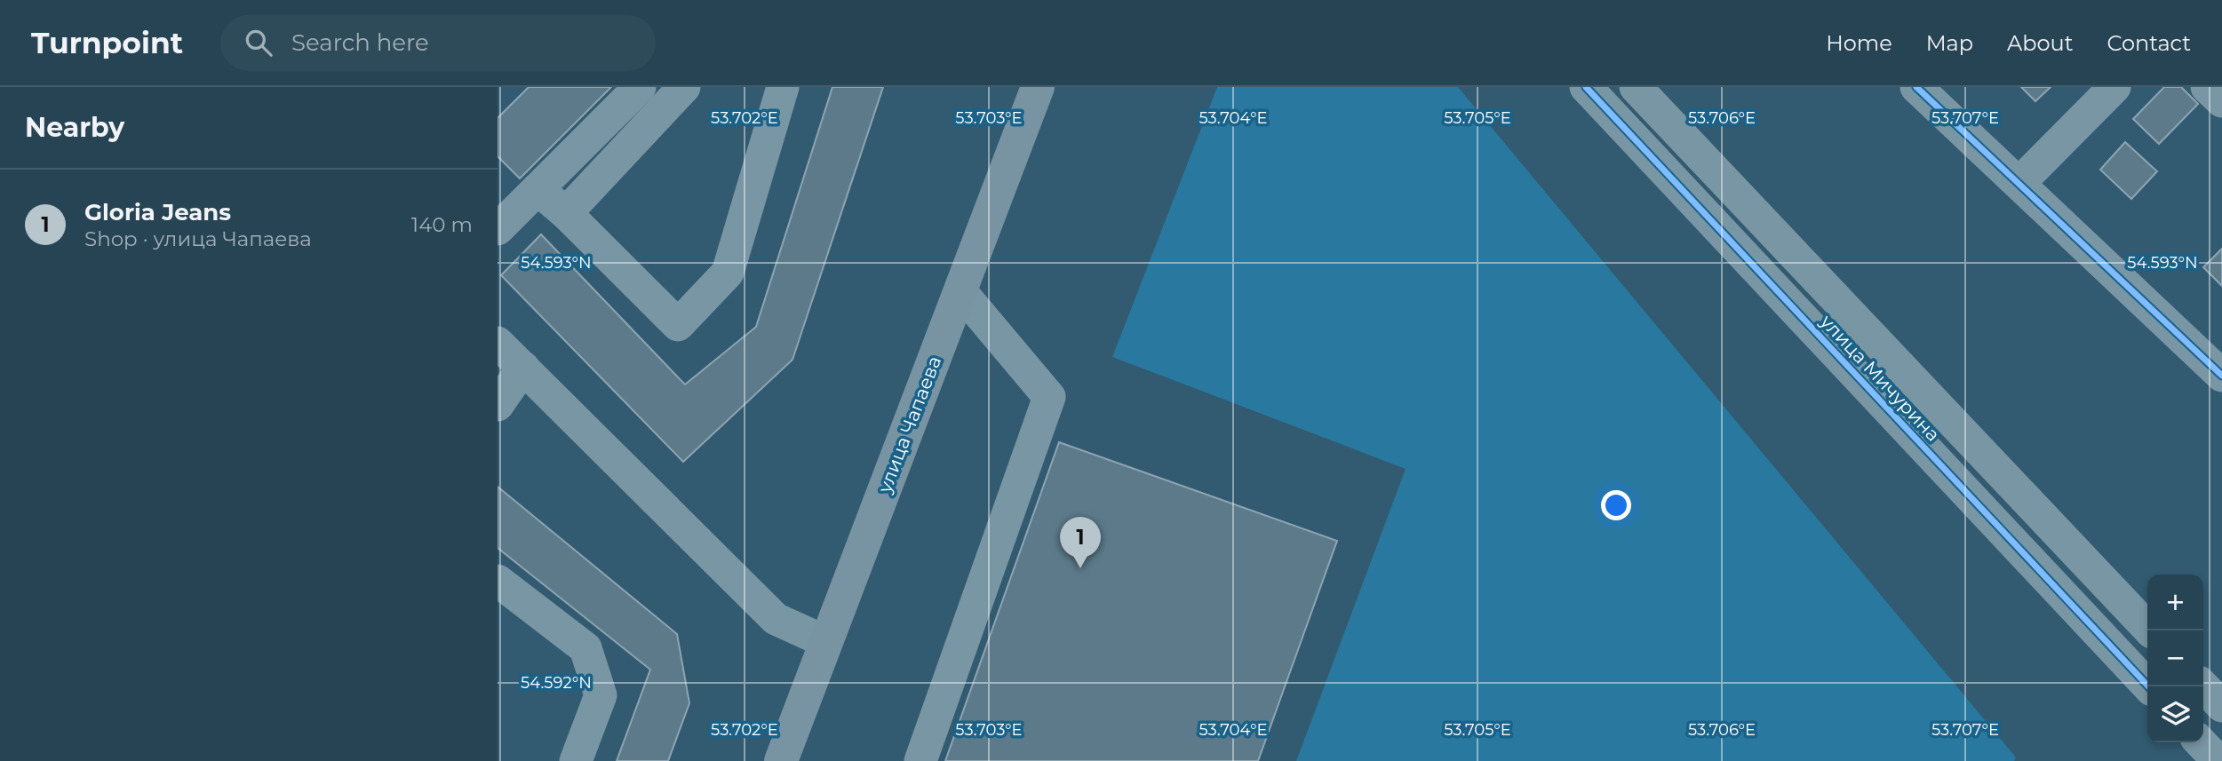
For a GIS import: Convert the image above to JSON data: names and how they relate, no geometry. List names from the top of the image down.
{
  "streets": {
    "main road": ["улица Чапаева"],
    "street": ["улица Мичурина"]
  },
  "page": {
    "header": "Turnpoint",
    "search": "Search here",
    "nav": [
      "Home",
      "Map",
      "About",
      "Contact"
    ],
    "heading": "Nearby",
    "list": [
      {
        "mark": "1",
        "name": "Gloria Jeans",
        "note": "Shop · улица Чапаева",
        "value": "140 m"
      }
    ],
    "pins": "1",
    "map_buttons": ["+", "−"]
  },
  "coordinates": [
    "53.702°E",
    "53.703°E",
    "53.704°E",
    "53.705°E",
    "53.706°E",
    "53.707°E",
    "54.593°N",
    "54.592°N"
  ]
}
